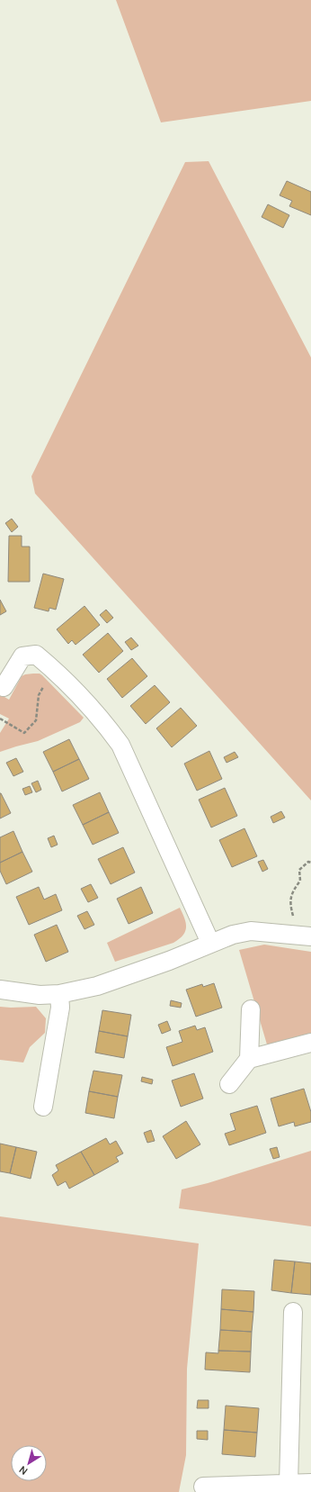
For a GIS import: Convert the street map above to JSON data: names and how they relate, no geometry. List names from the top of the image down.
{
  "north": "bottom left"
}
